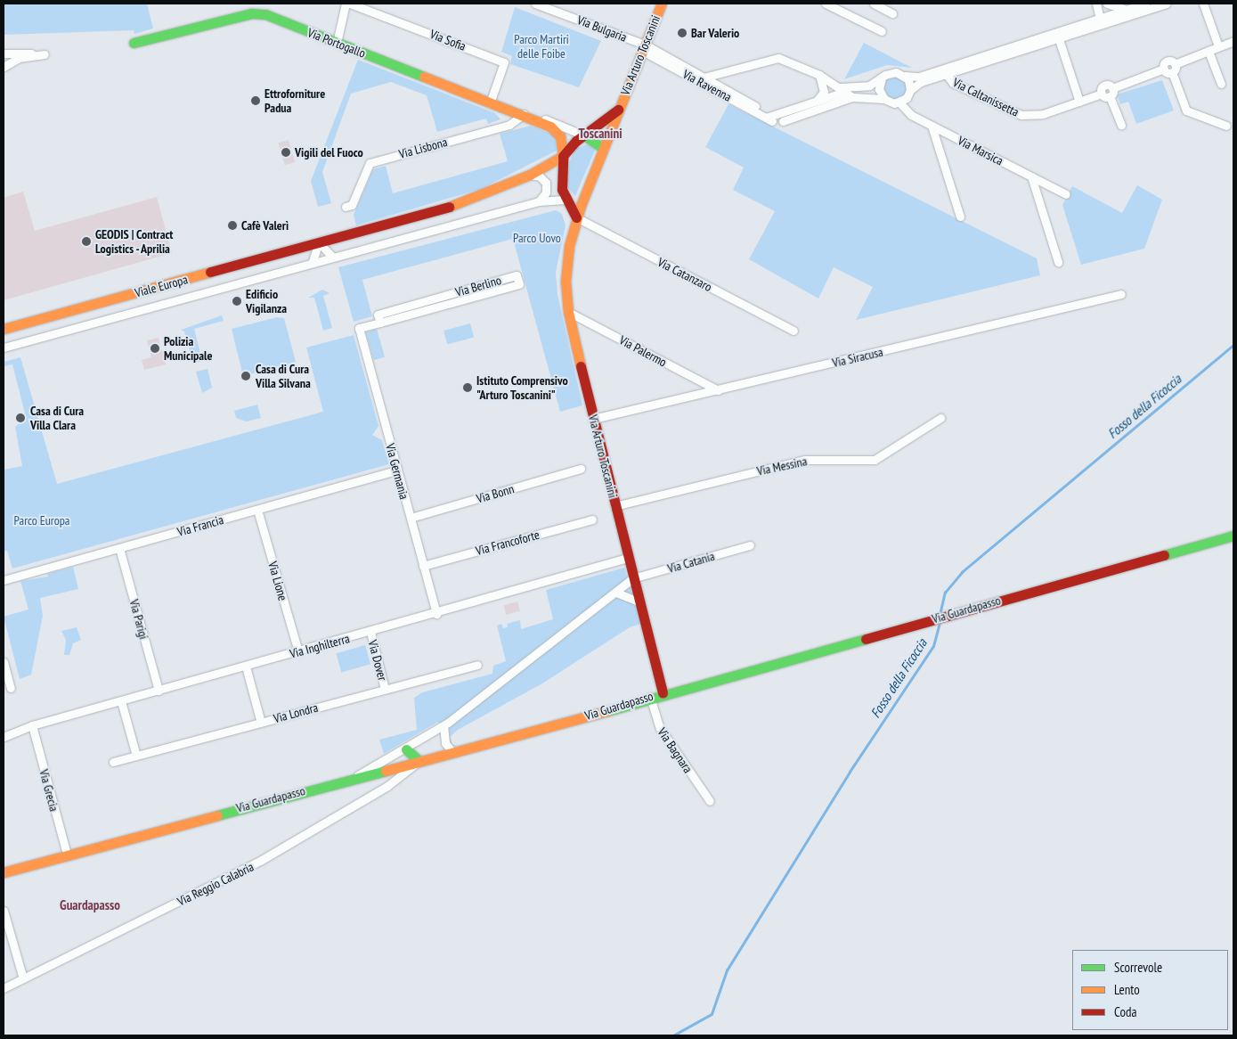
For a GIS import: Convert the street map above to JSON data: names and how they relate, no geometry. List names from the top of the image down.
{
  "streets": {
    "street": [
      "Via Bulgaria",
      "Via Sofia",
      "Via Portogallo",
      "Via Arturo Toscanini",
      "Via Ravenna",
      "Via Caltanissetta",
      "Via Lisbona",
      "Via Marsica",
      "Via Catanzaro",
      "Viale Europa",
      "Via Berlino",
      "Via Palermo",
      "Via Siracusa",
      "Via Messina",
      "Via Germania",
      "Via Bonn",
      "Via Francia",
      "Via Francoforte",
      "Via Catania",
      "Via Lione",
      "Via Guardapasso",
      "Via Parigi",
      "Via Inghilterra",
      "Via Dover",
      "Via Londra",
      "Via Bagnara",
      "Via Grecia",
      "Via Reggio Calabria"
    ]
  },
  "crossings": [
    ["Via Bulgaria", "Via Arturo Toscanini"],
    ["Via Bulgaria", "Via Ravenna"],
    ["Via Sofia", "Via Portogallo"],
    ["Via Portogallo", "Via Arturo Toscanini"],
    ["Via Portogallo", "Via Lisbona"],
    ["Via Portogallo", "Viale Europa"],
    ["Via Arturo Toscanini", "Via Ravenna"],
    ["Via Arturo Toscanini", "Via Catanzaro"],
    ["Via Arturo Toscanini", "Viale Europa"],
    ["Via Arturo Toscanini", "Via Palermo"],
    ["Via Arturo Toscanini", "Via Siracusa"],
    ["Via Arturo Toscanini", "Via Messina"],
    ["Via Arturo Toscanini", "Via Catania"],
    ["Via Arturo Toscanini", "Via Guardapasso"],
    ["Via Arturo Toscanini", "Via Inghilterra"],
    ["Via Caltanissetta", "Via Marsica"],
    ["Via Berlino", "Via Germania"],
    ["Via Palermo", "Via Siracusa"],
    ["Via Germania", "Via Bonn"],
    ["Via Germania", "Via Francia"],
    ["Via Germania", "Via Francoforte"],
    ["Via Germania", "Via Inghilterra"],
    ["Via Francia", "Via Lione"],
    ["Via Francia", "Via Parigi"],
    ["Via Lione", "Via Inghilterra"],
    ["Via Guardapasso", "Via Bagnara"],
    ["Via Guardapasso", "Via Grecia"],
    ["Via Guardapasso", "Via Reggio Calabria"],
    ["Via Parigi", "Via Inghilterra"],
    ["Via Inghilterra", "Via Dover"],
    ["Via Inghilterra", "Via Grecia"],
    ["Via Dover", "Via Londra"]
  ],
  "districts": ["Toscanini", "Guardapasso"],
  "water": ["Fosso della Ficoccia"],
  "parks": ["Parco Martiri delle Foibe", "Parco Uovo", "Parco Europa"],
  "places": [
    "Bar Valerio",
    "Ettroforniture Padua",
    "Vigili del Fuoco",
    "Cafè Valerì",
    "GEODIS | Contract Logistics - Aprilia",
    "Edificio Vigilanza",
    "Polizia Municipale",
    "Casa di Cura Villa Silvana",
    "Istituto Comprensivo \"Arturo Toscanini\"",
    "Casa di Cura Villa Clara"
  ],
  "legend": ["Scorrevole", "Lento", "Coda"]
}
